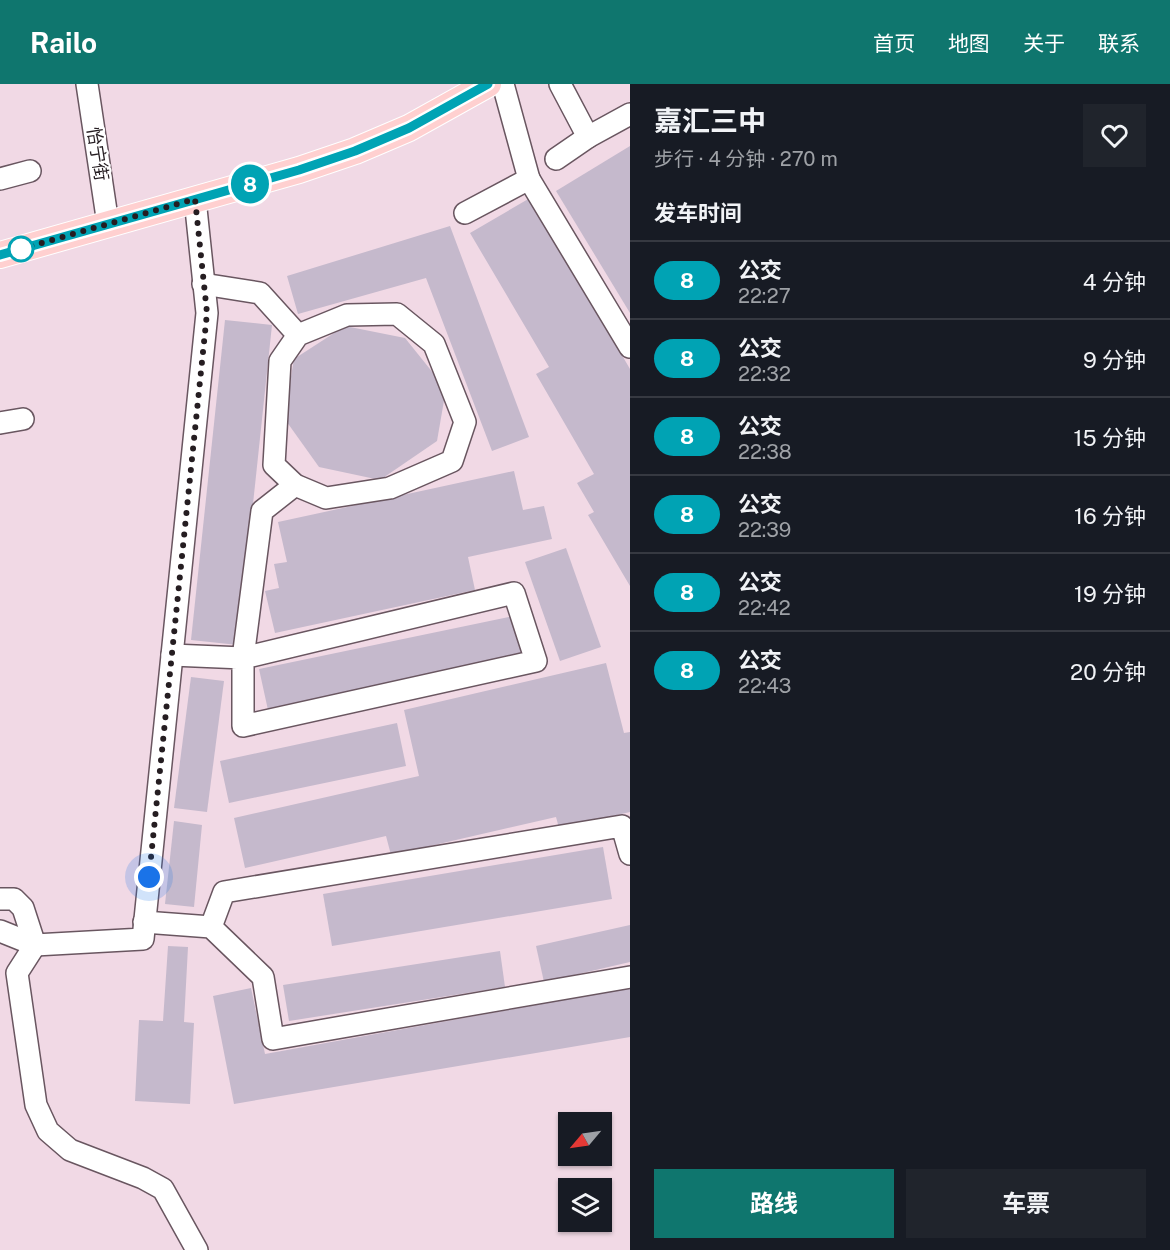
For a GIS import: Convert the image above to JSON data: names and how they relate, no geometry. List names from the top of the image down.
{
  "streets": {
    "street": ["怡宁街"]
  },
  "lines": ["bus line 8"],
  "north": "bottom left",
  "page": {
    "header": "Railo",
    "nav": [
      "首页",
      "地图",
      "关于",
      "联系"
    ],
    "on_map": "8",
    "heading": [
      ["嘉汇三中", "步行 · 4 分钟 · 270 m"],
      "发车时间"
    ],
    "list": [
      {
        "mark": "8",
        "name": "公交",
        "note": "22:27",
        "value": "4 分钟"
      },
      {
        "mark": "8",
        "name": "公交",
        "note": "22:32",
        "value": "9 分钟"
      },
      {
        "mark": "8",
        "name": "公交",
        "note": "22:38",
        "value": "15 分钟"
      },
      {
        "mark": "8",
        "name": "公交",
        "note": "22:39",
        "value": "16 分钟"
      },
      {
        "mark": "8",
        "name": "公交",
        "note": "22:42",
        "value": "19 分钟"
      },
      {
        "mark": "8",
        "name": "公交",
        "note": "22:43",
        "value": "20 分钟"
      }
    ],
    "buttons": ["路线", "车票"]
  }
}
